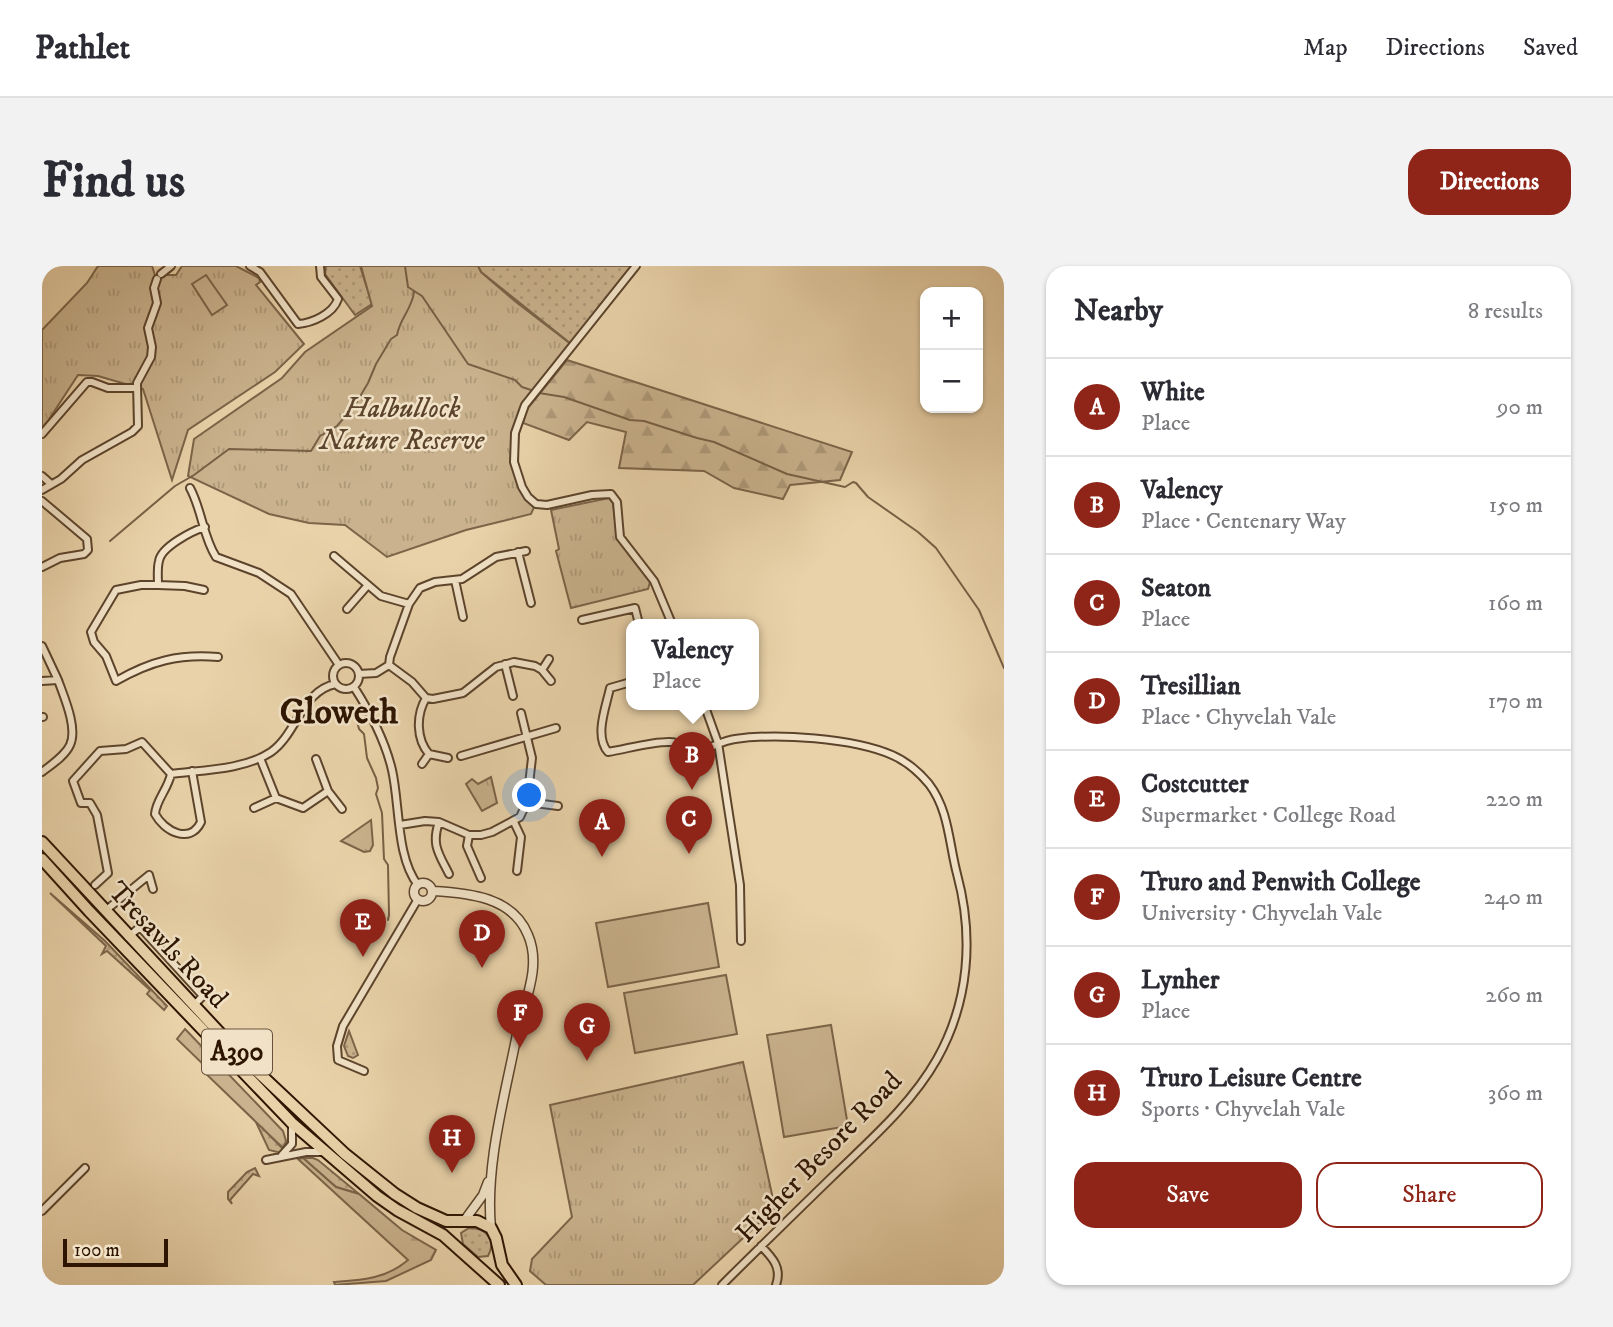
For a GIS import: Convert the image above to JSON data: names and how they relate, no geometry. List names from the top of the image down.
{
  "streets": {
    "highway": ["Tresawls Road", "A390"],
    "street": ["Higher Besore Road"]
  },
  "crossings": [
    ["Tresawls Road", "A390"]
  ],
  "districts": ["Gloweth"],
  "parks": ["Halbullock Nature Reserve"],
  "scale_bar": "100 m",
  "page": {
    "header": "Pathlet",
    "nav": ["Map", "Directions", "Saved"],
    "buttons": [
      "Directions",
      ["Save", "Share"]
    ],
    "title": "Find us",
    "heading": ["Nearby", "8 results"],
    "map_buttons": ["+", "−"],
    "list": [
      {
        "mark": "A",
        "name": "White",
        "note": "Place",
        "value": "90 m"
      },
      {
        "mark": "B",
        "name": "Valency",
        "note": "Place · Centenary Way",
        "value": "150 m"
      },
      {
        "mark": "C",
        "name": "Seaton",
        "note": "Place",
        "value": "160 m"
      },
      {
        "mark": "D",
        "name": "Tresillian",
        "note": "Place · Chyvelah Vale",
        "value": "170 m"
      },
      {
        "mark": "E",
        "name": "Costcutter",
        "note": "Supermarket · College Road",
        "value": "220 m"
      },
      {
        "mark": "F",
        "name": "Truro and Penwith College",
        "note": "University · Chyvelah Vale",
        "value": "240 m"
      },
      {
        "mark": "G",
        "name": "Lynher",
        "note": "Place",
        "value": "260 m"
      },
      {
        "mark": "H",
        "name": "Truro Leisure Centre",
        "note": "Sports · Chyvelah Vale",
        "value": "360 m"
      }
    ],
    "popup": ["Valency", "Place"],
    "pins": [
      "B",
      "C",
      "A",
      "E",
      "D",
      "F",
      "G",
      "H"
    ],
    "scale": "100 m"
  }
}
